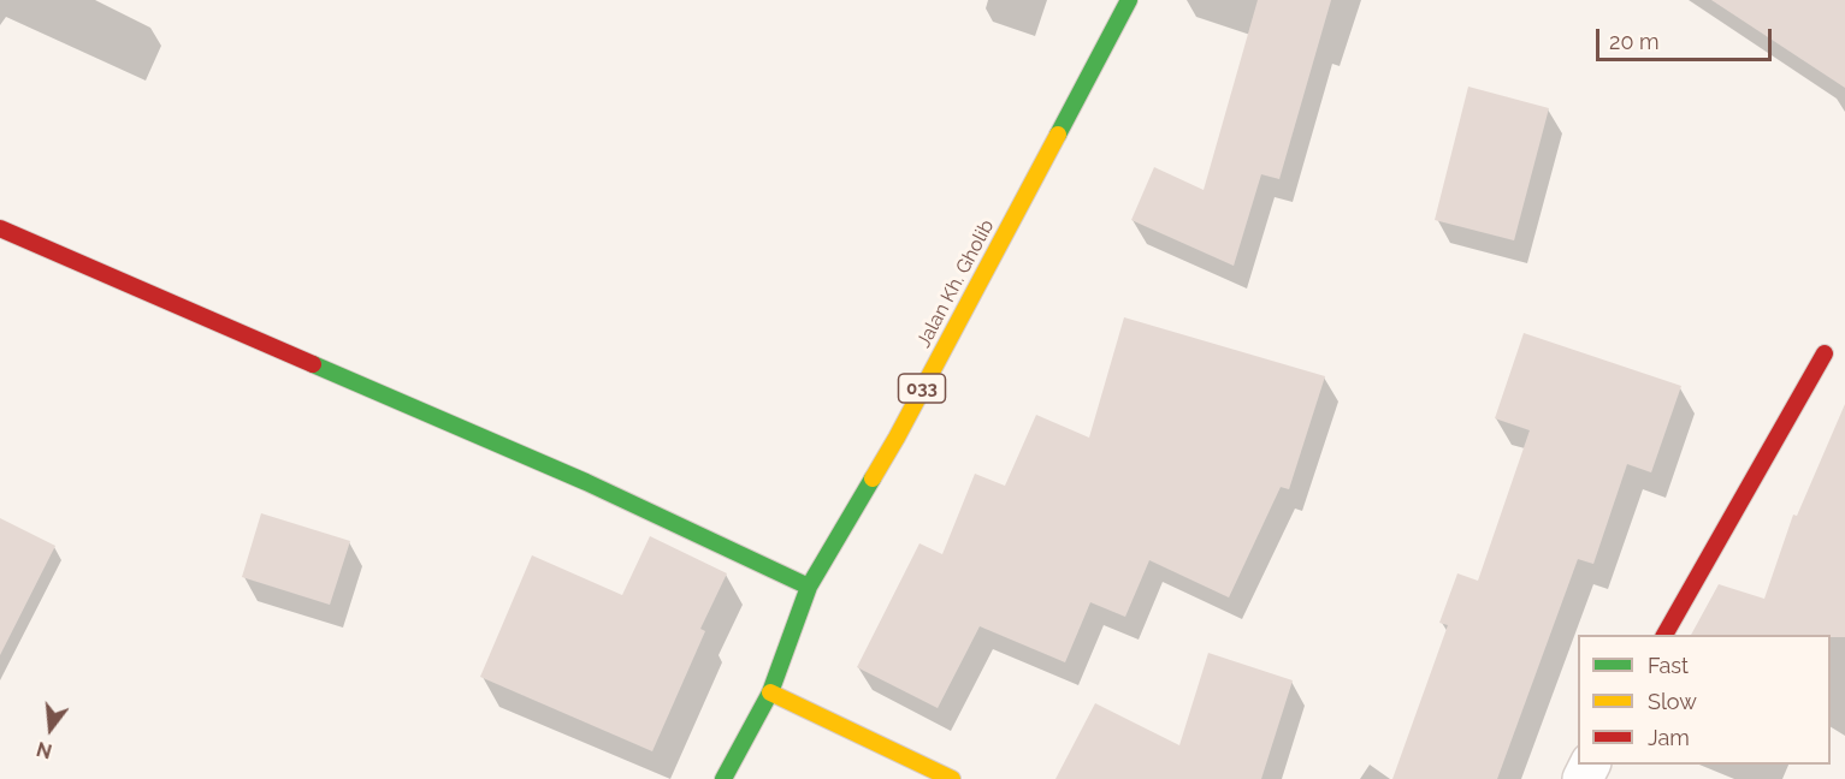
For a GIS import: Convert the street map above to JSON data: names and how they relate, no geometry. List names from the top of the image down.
{
  "streets": {
    "street": ["Jalan Kh. Gholib", "033"]
  },
  "legend": ["Fast", "Slow", "Jam"],
  "scale_bar": "20 m",
  "north": "bottom"
}
